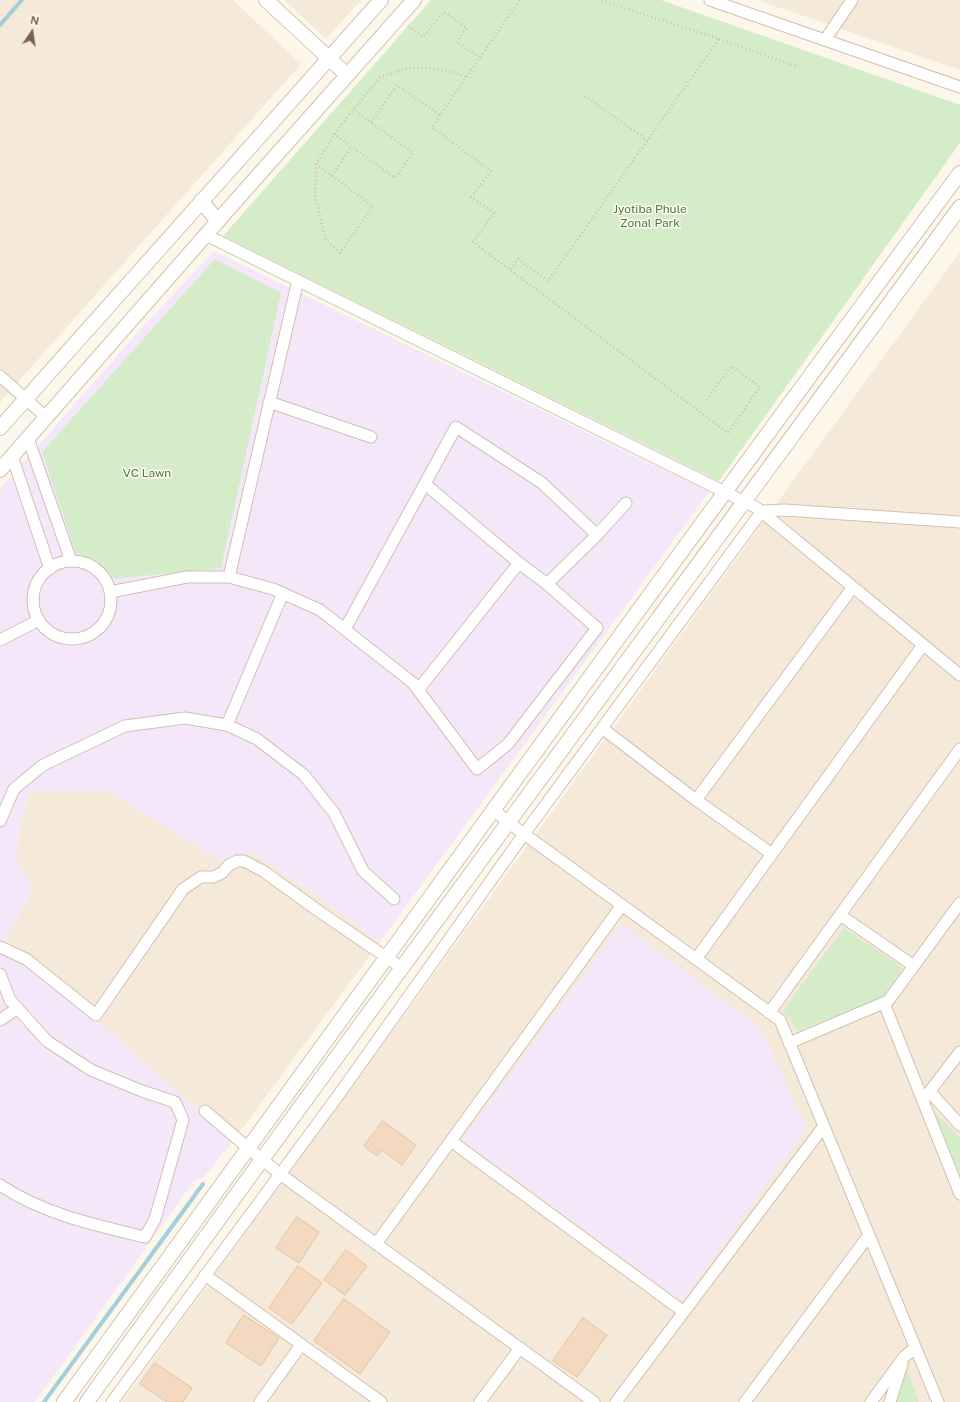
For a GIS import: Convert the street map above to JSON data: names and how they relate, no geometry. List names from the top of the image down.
{
  "parks": ["Jyotiba Phule Zonal Park", "VC Lawn"],
  "north": "top"
}
